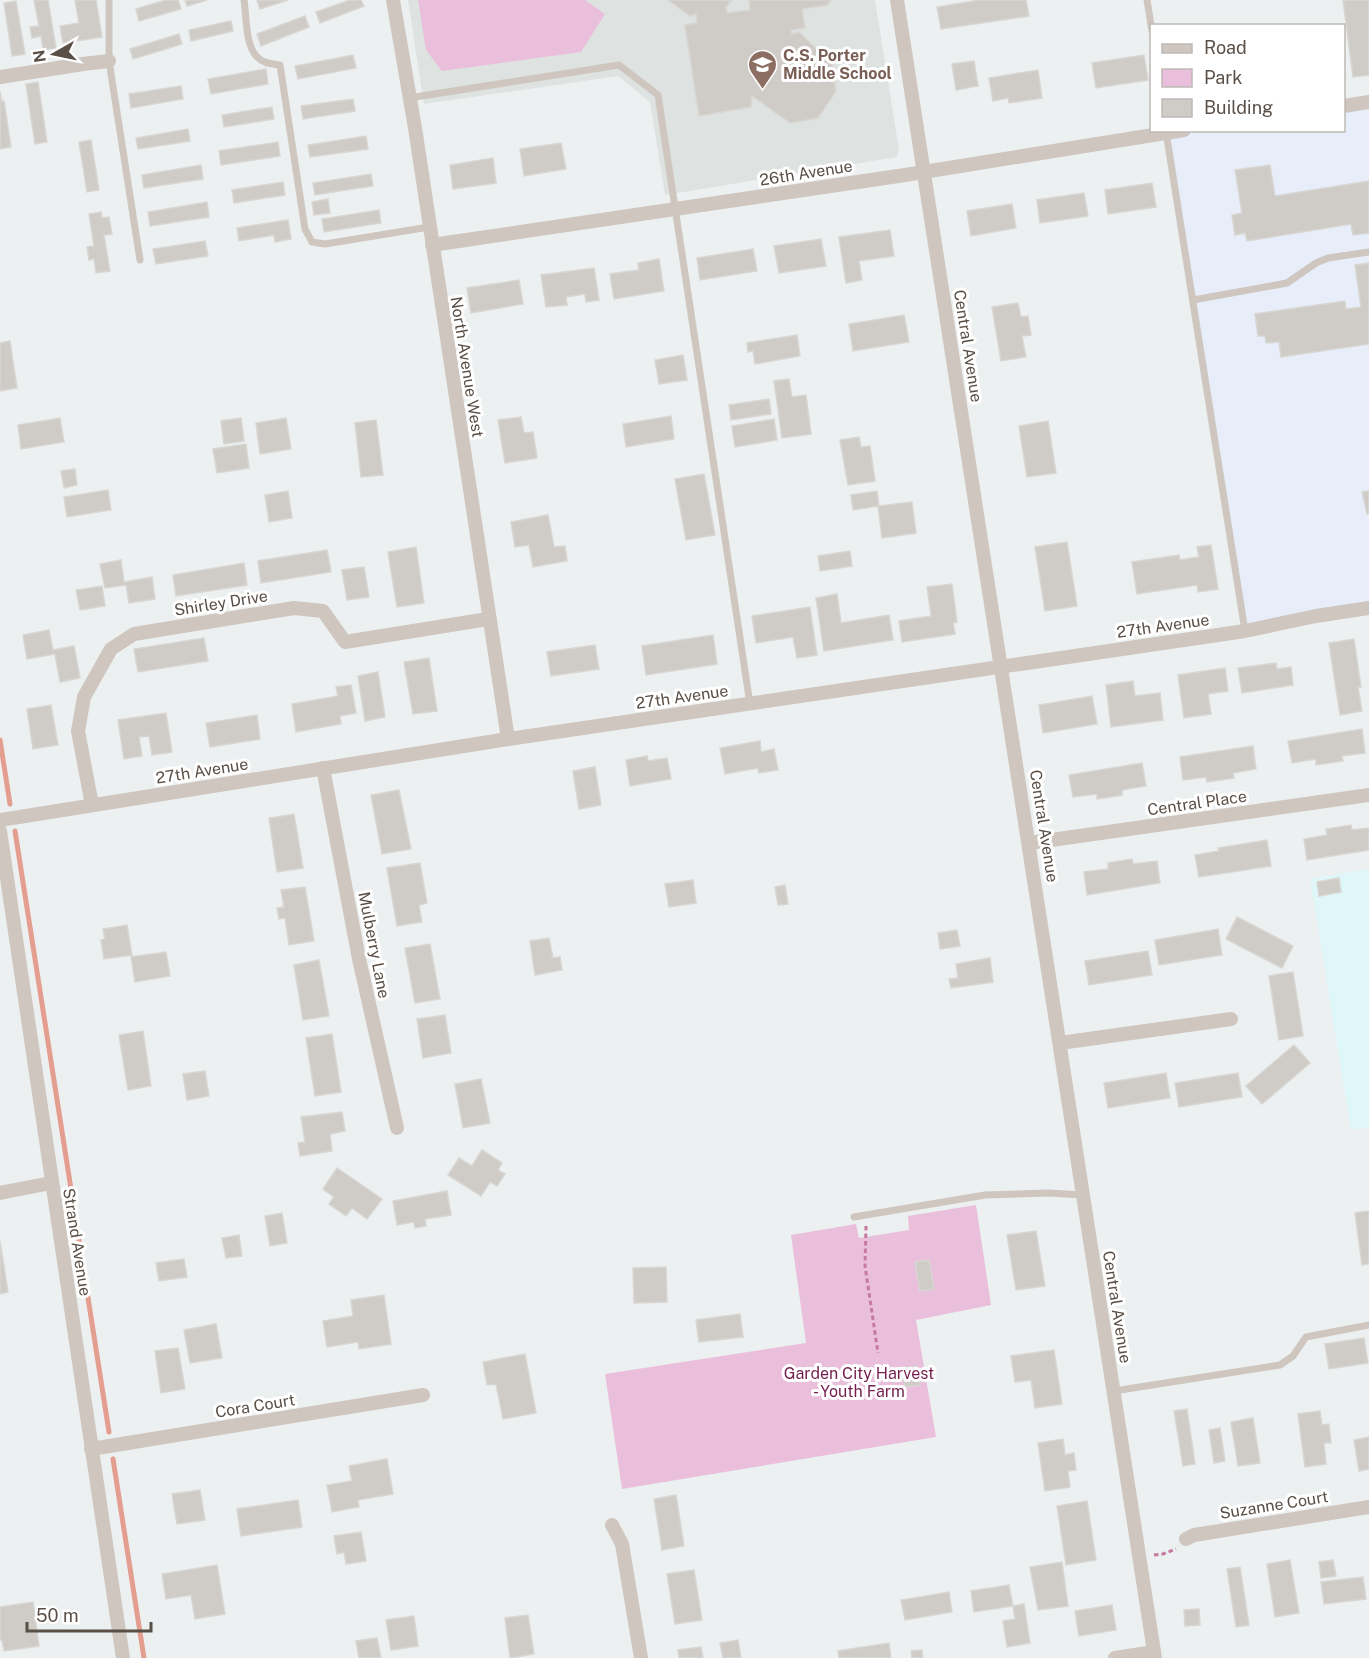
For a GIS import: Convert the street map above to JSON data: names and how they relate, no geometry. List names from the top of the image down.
{
  "streets": {
    "street": [
      "26th Avenue",
      "Central Avenue",
      "North Avenue West",
      "Shirley Drive",
      "27th Avenue",
      "Central Place",
      "Mulberry Lane",
      "Strand Avenue",
      "Cora Court",
      "Suzanne Court"
    ]
  },
  "crossings": [
    ["26th Avenue", "Central Avenue"],
    ["26th Avenue", "North Avenue West"],
    ["Central Avenue", "27th Avenue"],
    ["Central Avenue", "Central Place"],
    ["North Avenue West", "Shirley Drive"],
    ["North Avenue West", "27th Avenue"],
    ["Shirley Drive", "27th Avenue"],
    ["27th Avenue", "Mulberry Lane"],
    ["Strand Avenue", "Cora Court"]
  ],
  "parks": ["Garden City Harvest - Youth Farm"],
  "places": {
    "school or university": ["C.S. Porter Middle School"]
  },
  "legend": ["Road", "Park", "Building"],
  "scale_bar": "50 m",
  "north": "left"
}
